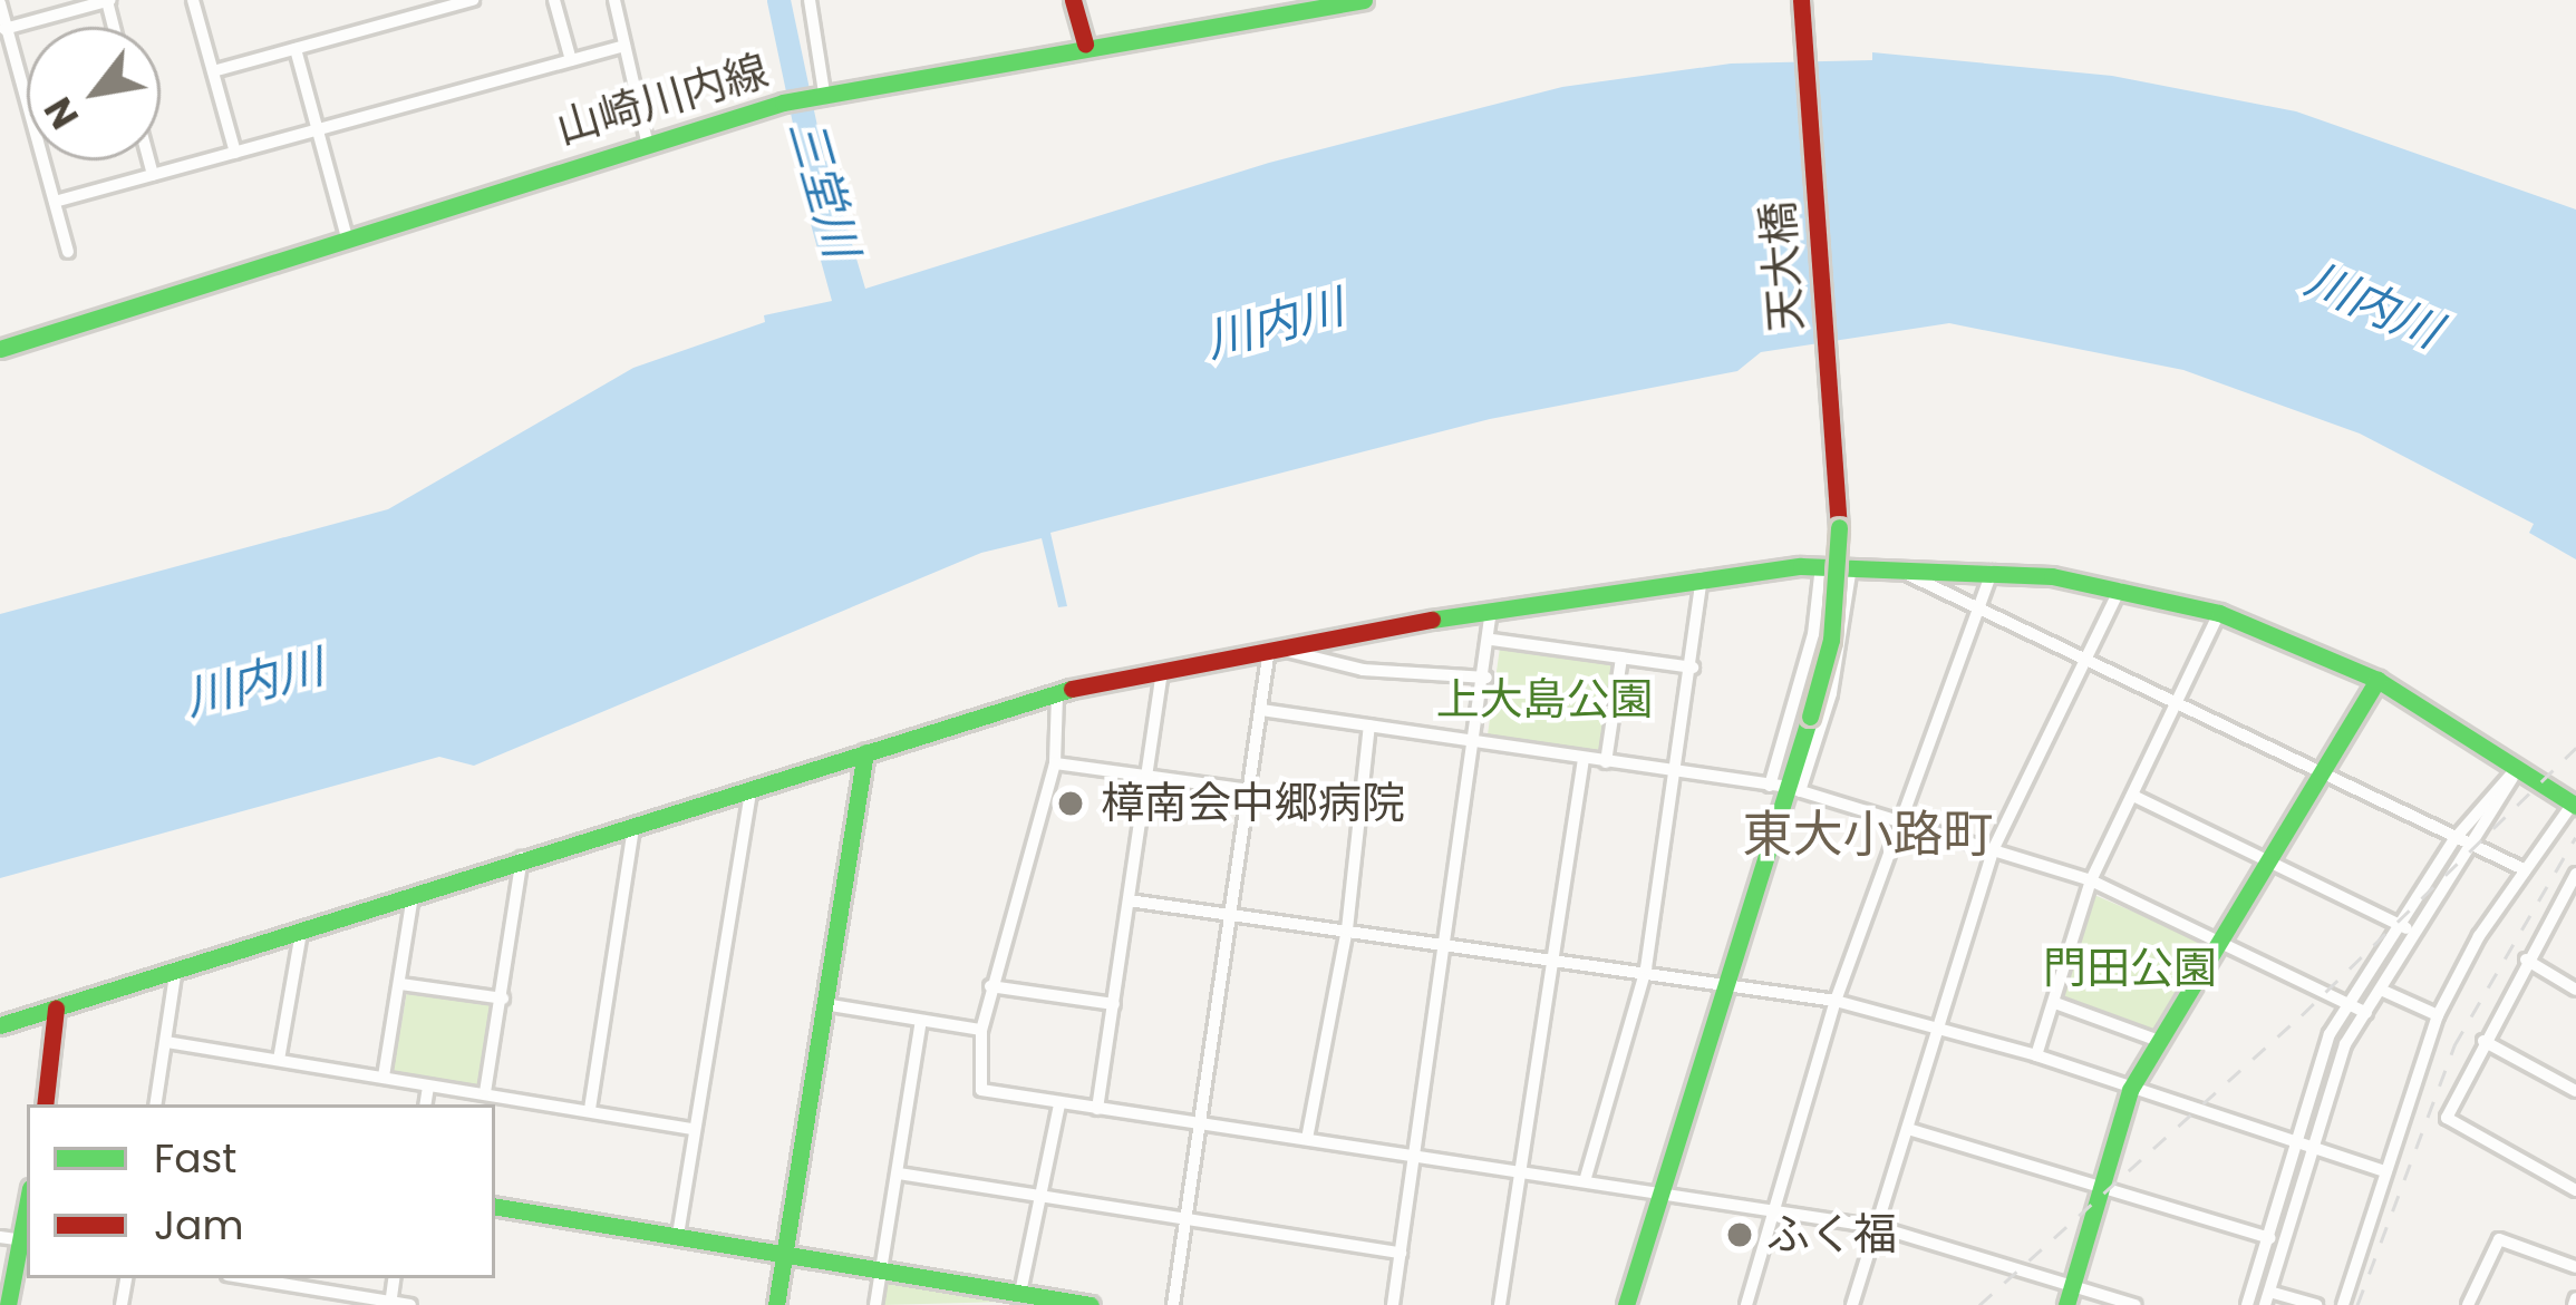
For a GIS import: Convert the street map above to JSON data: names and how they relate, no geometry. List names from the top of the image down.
{
  "streets": {
    "street": ["山崎川内線", "天大橋"]
  },
  "districts": ["東大小路町"],
  "water": ["三堂川", "川内川"],
  "parks": ["上大島公園", "門田公園"],
  "places": ["樟南会中郷病院", "ふく福"],
  "legend": ["Fast", "Jam"],
  "north": "bottom left"
}
